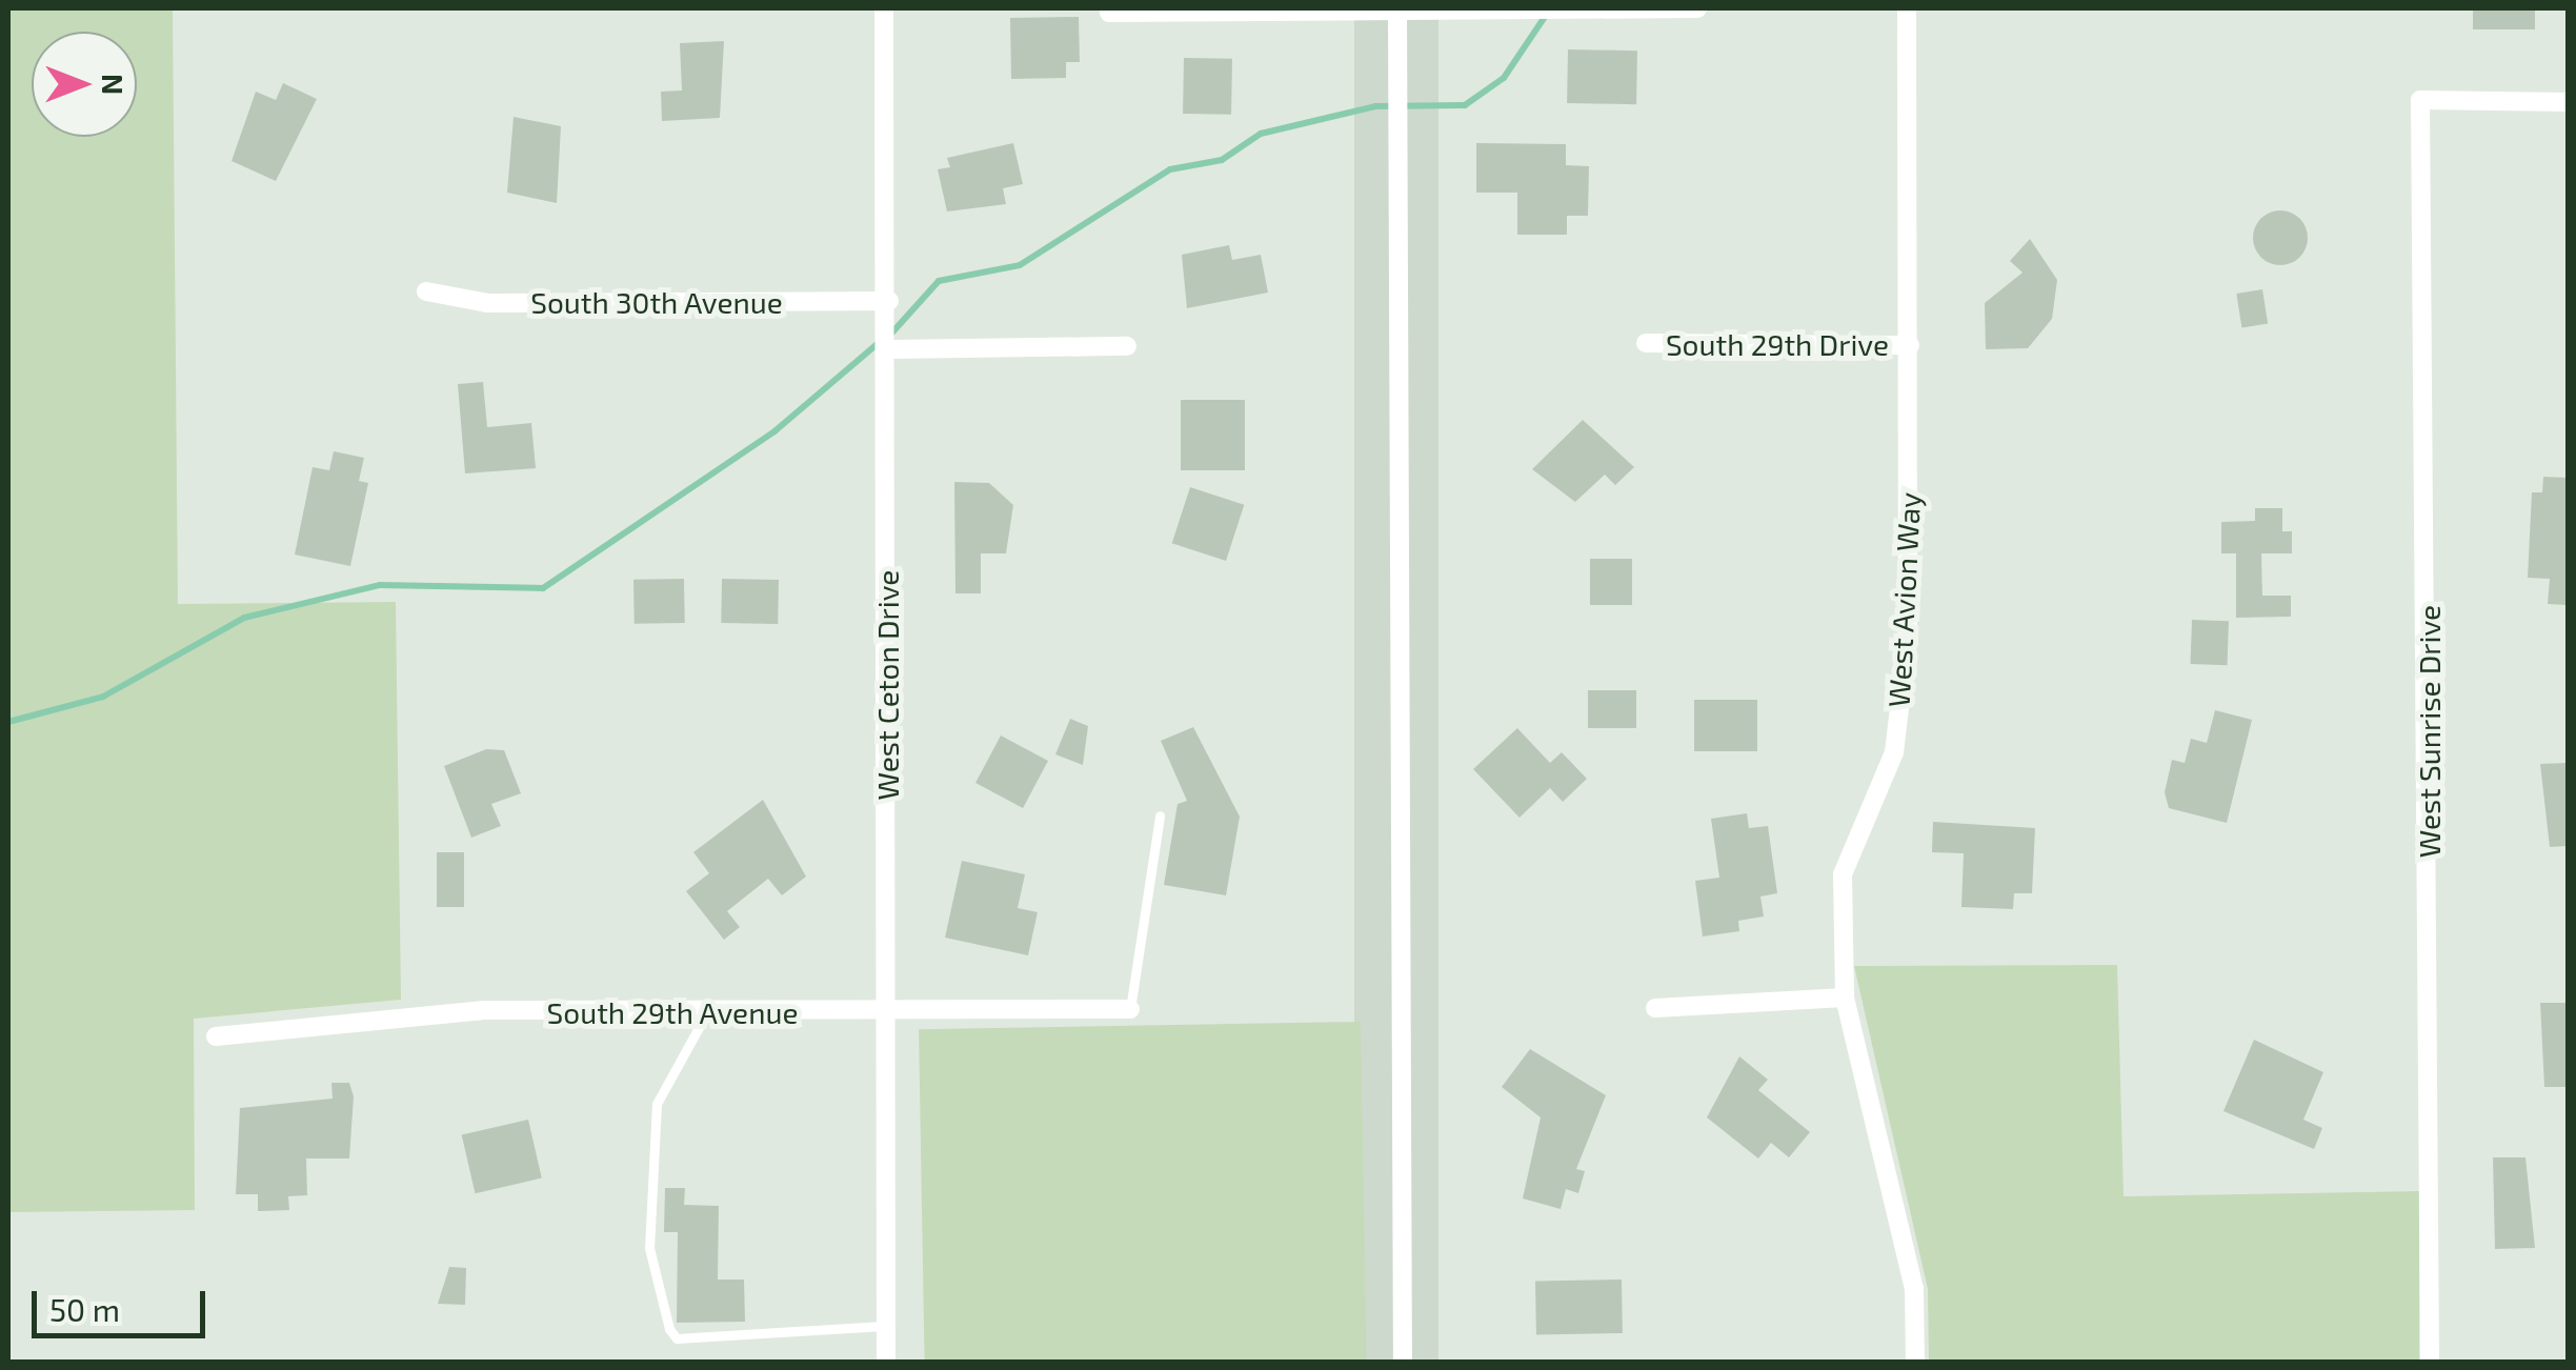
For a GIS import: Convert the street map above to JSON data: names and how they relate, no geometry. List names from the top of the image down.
{
  "streets": {
    "street": [
      "South 30th Avenue",
      "South 29th Drive",
      "West Avion Way",
      "West Ceton Drive",
      "West Sunrise Drive",
      "South 29th Avenue"
    ]
  },
  "crossings": [
    ["South 30th Avenue", "West Ceton Drive"],
    ["South 29th Drive", "West Avion Way"],
    ["West Ceton Drive", "South 29th Avenue"]
  ],
  "scale_bar": "50 m",
  "north": "right"
}
